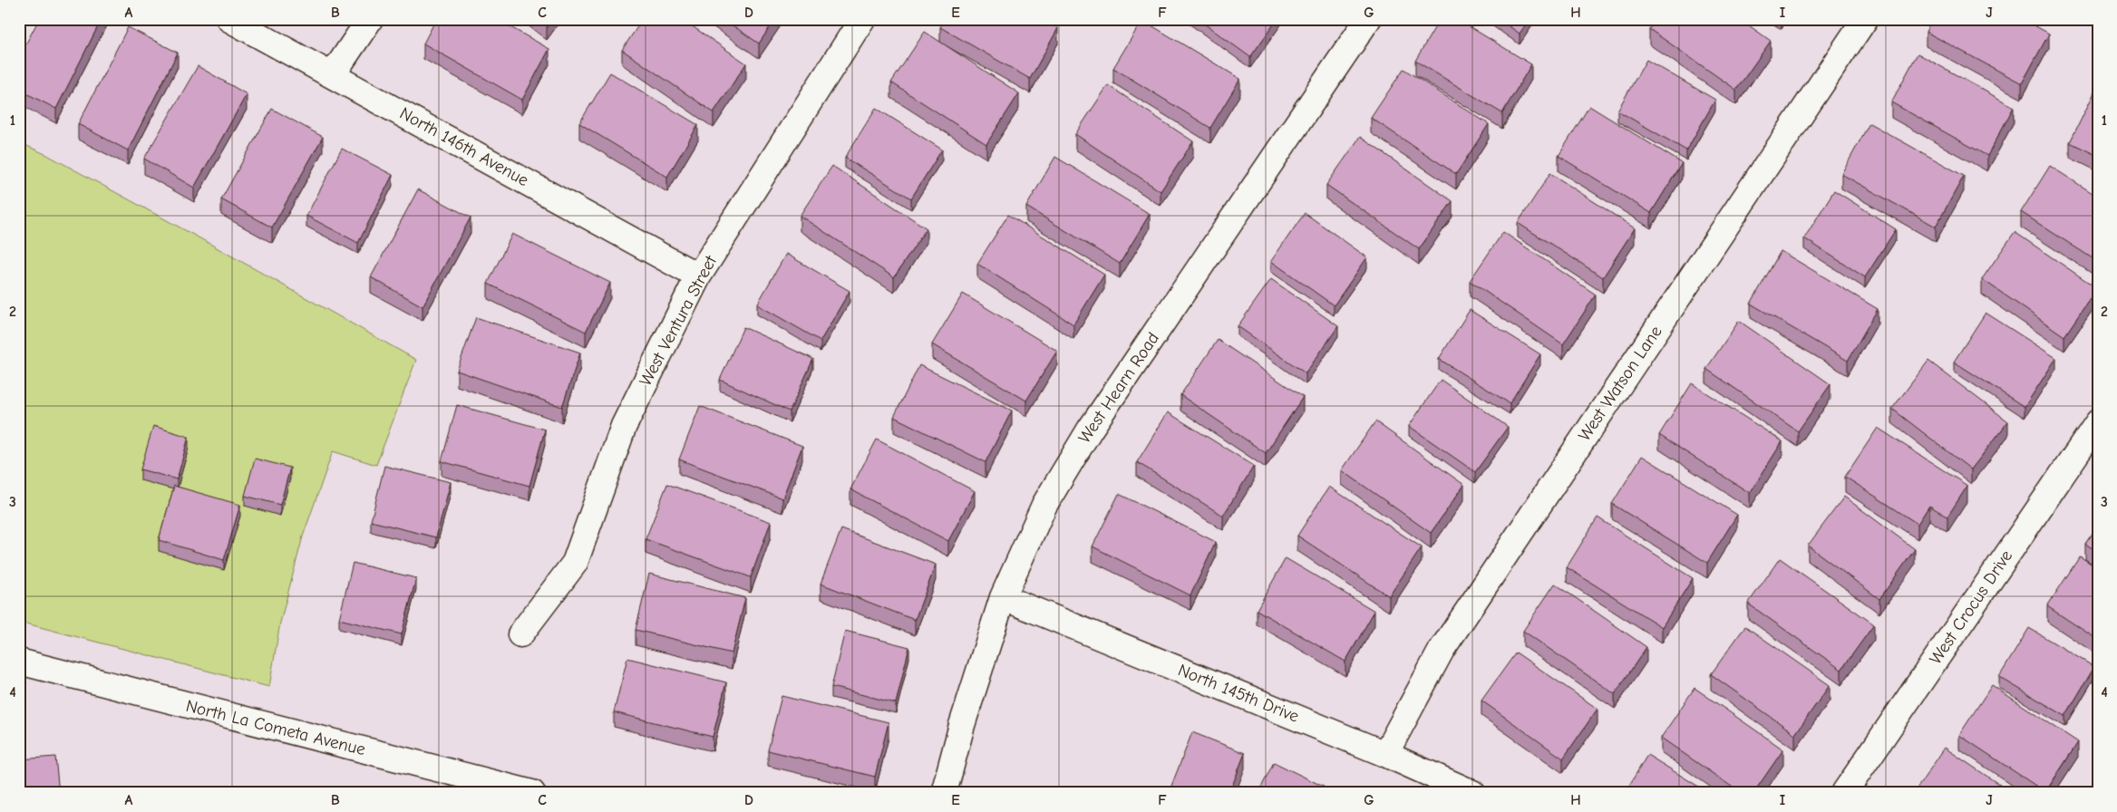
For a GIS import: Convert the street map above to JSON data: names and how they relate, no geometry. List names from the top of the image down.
{
  "streets": {
    "street": [
      "North 146th Avenue",
      "West Ventura Street",
      "West Watson Lane",
      "West Hearn Road",
      "West Crocus Drive",
      "North 145th Drive",
      "North La Cometa Avenue"
    ]
  },
  "crossings": [
    ["North 146th Avenue", "West Ventura Street"],
    ["West Watson Lane", "North 145th Drive"],
    ["West Hearn Road", "North 145th Drive"]
  ],
  "grid": {
    "columns": [
      "A",
      "B",
      "C",
      "D",
      "E",
      "F",
      "G",
      "H",
      "I",
      "J"
    ],
    "rows": [
      "1",
      "2",
      "3",
      "4"
    ]
  }
}
